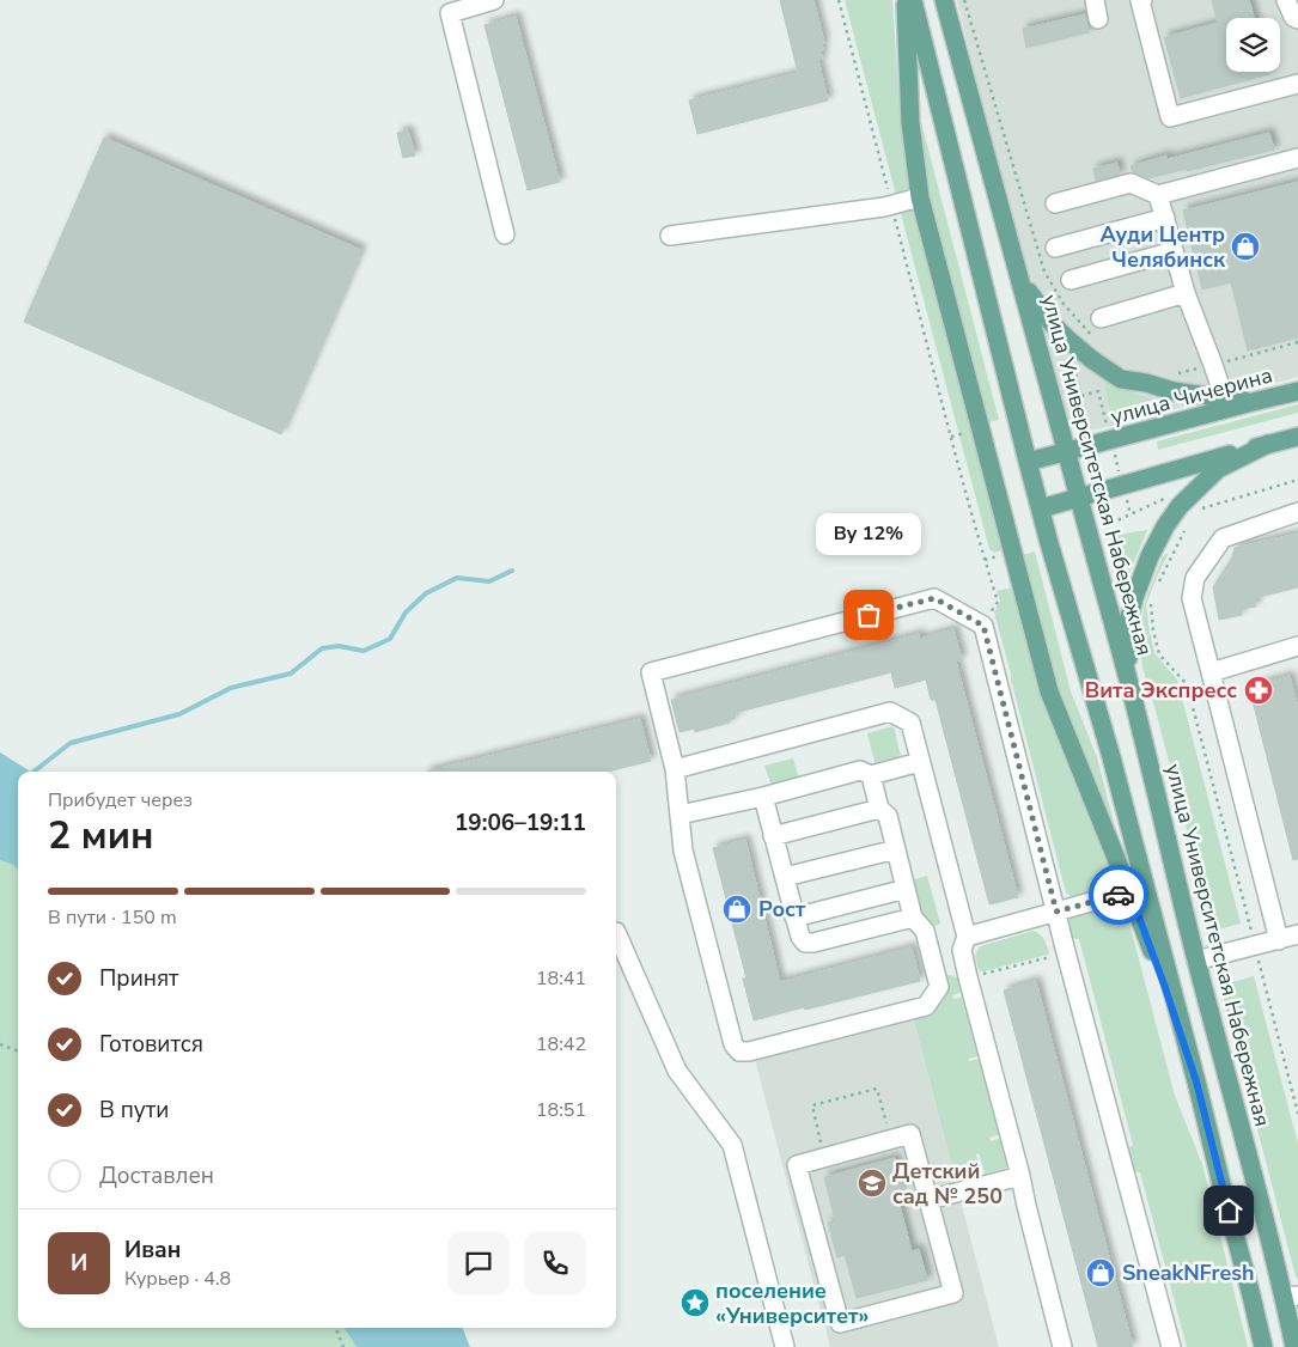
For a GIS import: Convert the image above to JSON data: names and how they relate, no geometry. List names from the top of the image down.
{
  "streets": {
    "main road": ["улица Чичерина", "улица Университетская Набережная"]
  },
  "crossings": [
    ["улица Чичерина", "улица Университетская Набережная"]
  ],
  "places": {
    "shop": ["Ауди Центр Челябинск", "Рост", "SneakNFresh"],
    "other": ["Ву 12%"],
    "pharmacy": ["Вита Экспресс"],
    "school or university": ["Детский сад № 250"],
    "place": ["поселение «Университет»"]
  },
  "page": {
    "bubble": "Ву 12%",
    "heading": ["2 мин", "Прибудет через", "19:06–19:11"],
    "panel": ["Иван", "Курьер · 4.8"],
    "bar": "В пути · 150 m",
    "list": [
      ["Принят", "18:41"],
      ["Готовится", "18:42"],
      ["В пути", "18:51"],
      "Доставлен"
    ],
    "round": "И"
  }
}
